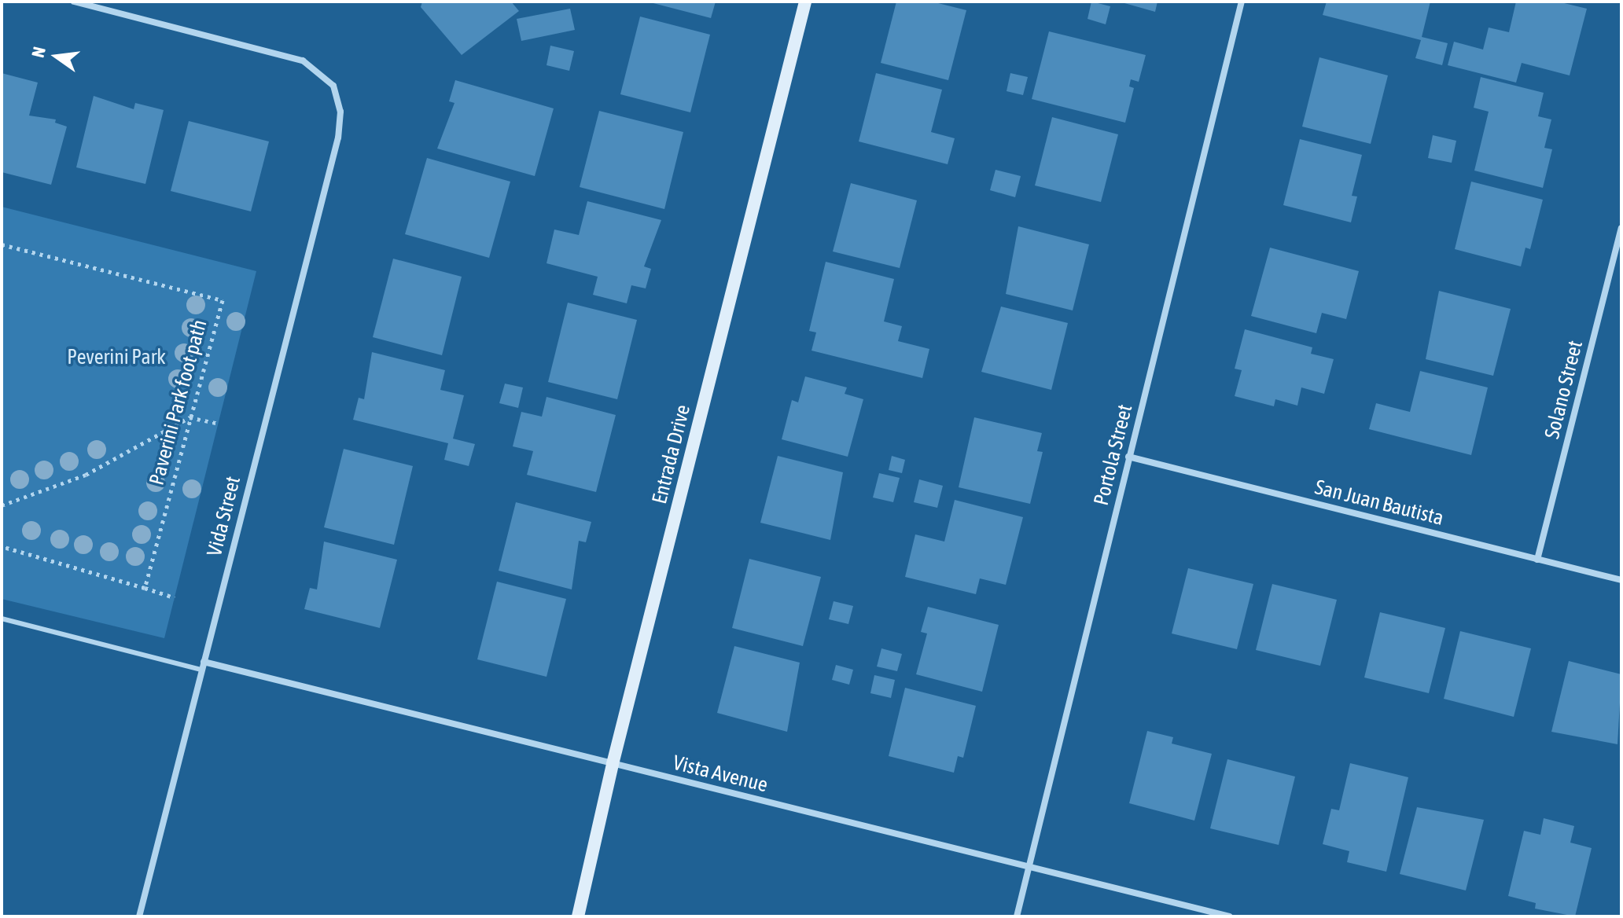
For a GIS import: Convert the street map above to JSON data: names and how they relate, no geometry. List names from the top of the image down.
{
  "streets": {
    "street": [
      "Solano Street",
      "Entrada Drive",
      "Portola Street",
      "San Juan Bautista",
      "Vida Street",
      "Vista Avenue"
    ],
    "path": ["Paverini Park foot path"]
  },
  "crossings": [
    ["Solano Street", "San Juan Bautista"],
    ["Entrada Drive", "Vista Avenue"],
    ["Portola Street", "San Juan Bautista"],
    ["Portola Street", "Vista Avenue"],
    ["Vida Street", "Vista Avenue"]
  ],
  "parks": ["Peverini Park"],
  "north": "left"
}
